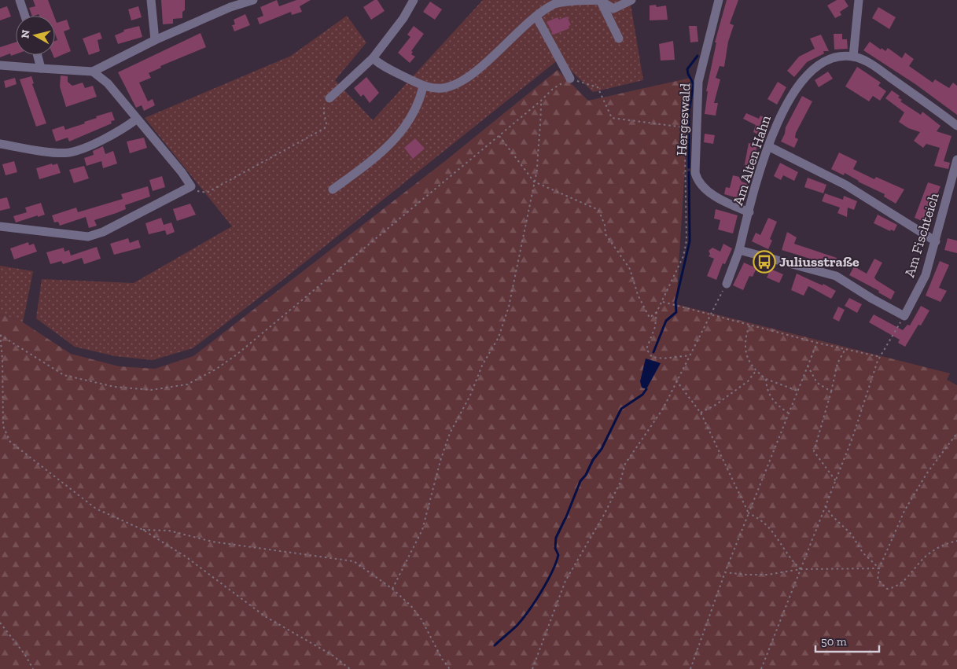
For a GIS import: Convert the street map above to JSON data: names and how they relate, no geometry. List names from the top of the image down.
{
  "streets": {
    "street": ["Hergeswald", "Am Alten Hahn", "Am Fischteich"]
  },
  "crossings": [
    ["Hergeswald", "Am Alten Hahn"]
  ],
  "places": {
    "bus stop": ["Juliusstraße"]
  },
  "scale_bar": "50 m",
  "north": "left"
}
